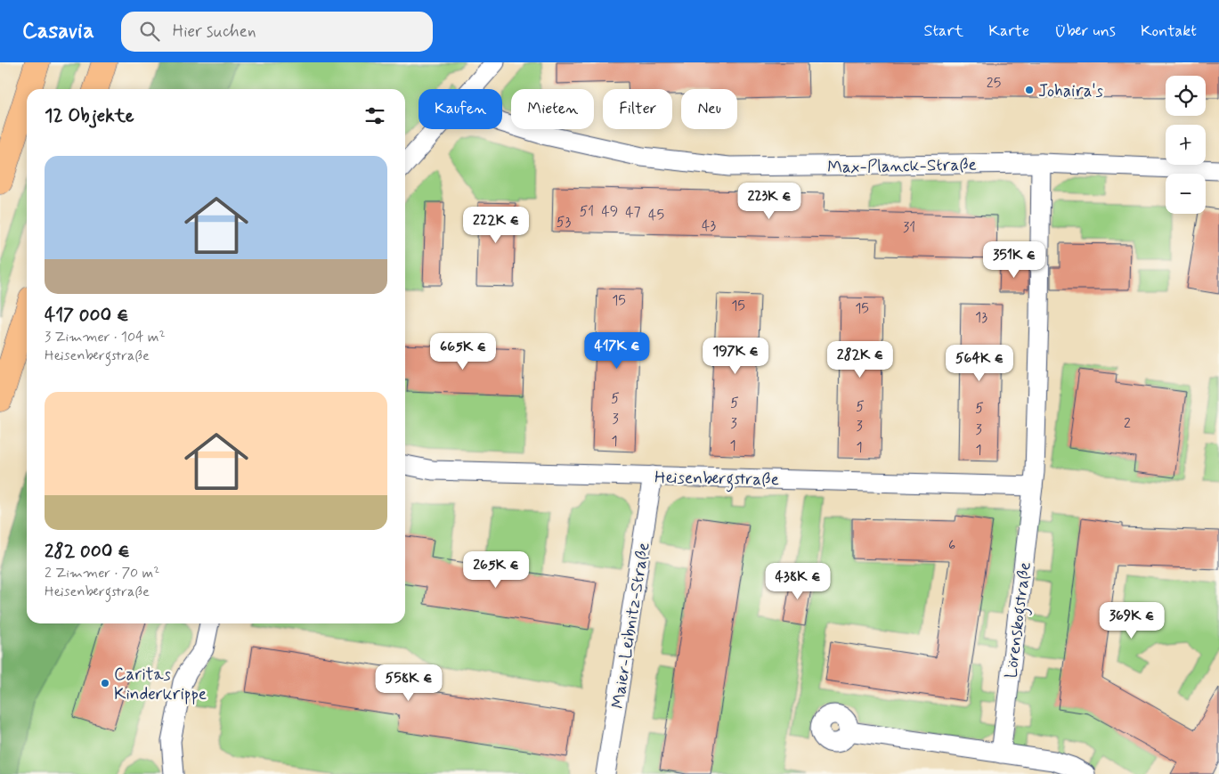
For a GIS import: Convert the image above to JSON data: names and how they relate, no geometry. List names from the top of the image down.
{
  "streets": {
    "street": [
      "Max-Planck-Straße",
      "Heisenbergstraße",
      "Lörenskogstraße",
      "Maier-Leibnitz-Straße"
    ]
  },
  "crossings": [
    ["Max-Planck-Straße", "Lörenskogstraße"],
    ["Heisenbergstraße", "Lörenskogstraße"],
    ["Heisenbergstraße", "Maier-Leibnitz-Straße"]
  ],
  "places": ["Johaira's", "Caritas Kinderkrippe"],
  "house_numbers": [
    "25",
    "51",
    "49",
    "47",
    "45",
    "53",
    "43",
    "31",
    "15",
    "15",
    "15",
    "13",
    "5",
    "5",
    "5",
    "5",
    "3",
    "3",
    "2",
    "3",
    "3",
    "1",
    "1",
    "1",
    "1",
    "6"
  ],
  "page": {
    "header": "Casavia",
    "search": "Hier suchen",
    "nav": [
      "Start",
      "Karte",
      "Über uns",
      "Kontakt"
    ],
    "map_buttons": ["+", "−"],
    "chip": [
      "Kaufen",
      "Mieten",
      "Filter",
      "Neu"
    ],
    "heading": "12 Objekte",
    "list": [
      {
        "name": "417 000 €",
        "note": "3 Zimmer · 104 m² · Heisenbergstraße"
      },
      {
        "name": "282 000 €",
        "note": "2 Zimmer · 70 m² · Heisenbergstraße"
      }
    ],
    "price": [
      "223K €",
      "222K €",
      "351K €",
      "417K €",
      "665K €",
      "197K €",
      "282K €",
      "564K €",
      "265K €",
      "438K €",
      "369K €",
      "558K €"
    ]
  }
}
